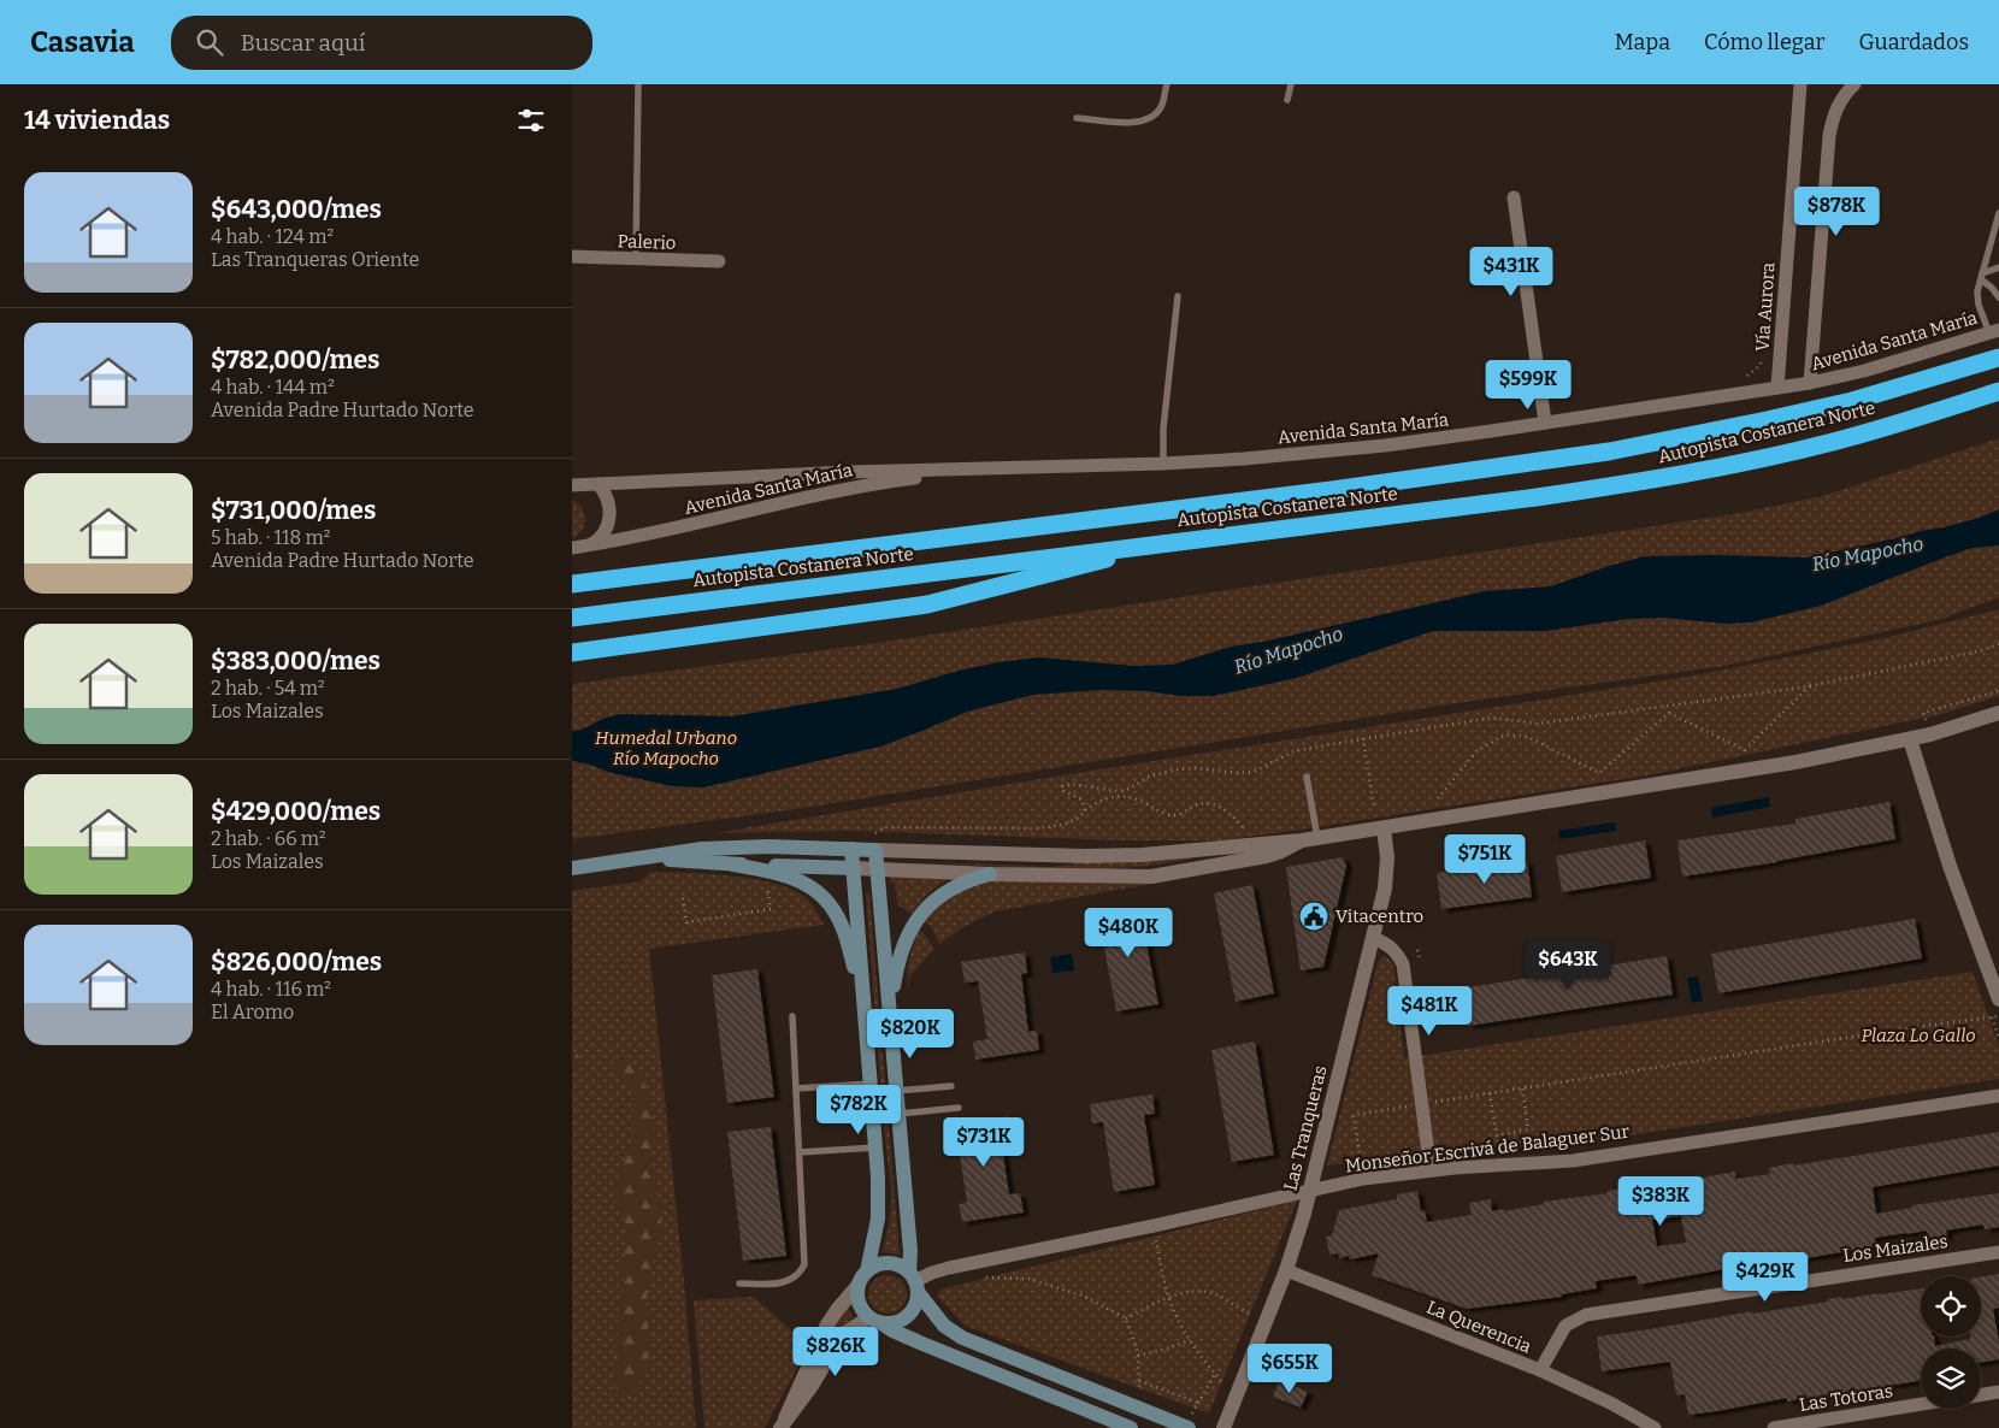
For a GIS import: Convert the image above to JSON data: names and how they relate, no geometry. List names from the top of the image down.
{
  "streets": {
    "highway": ["Autopista Costanera Norte"],
    "street": [
      "Palerio",
      "Vía Aurora",
      "Avenida Santa María",
      "Las Tranqueras",
      "Monseñor Escrivá de Balaguer Sur",
      "Los Maizales",
      "La Querencia",
      "Las Totoras"
    ]
  },
  "crossings": [
    ["Vía Aurora", "Avenida Santa María"],
    ["Las Tranqueras", "Monseñor Escrivá de Balaguer Sur"],
    ["Las Tranqueras", "La Querencia"],
    ["Los Maizales", "La Querencia"]
  ],
  "water": ["Río Mapocho"],
  "parks": ["Humedal Urbano Río Mapocho", "Plaza Lo Gallo"],
  "places": {
    "public building": ["Vitacentro"]
  },
  "page": {
    "header": "Casavia",
    "search": "Buscar aquí",
    "nav": ["Mapa", "Cómo llegar", "Guardados"],
    "heading": "14 viviendas",
    "list": [
      {
        "name": "$643,000/mes",
        "note": "4 hab. · 124 m² · Las Tranqueras Oriente"
      },
      {
        "name": "$782,000/mes",
        "note": "4 hab. · 144 m² · Avenida Padre Hurtado Norte"
      },
      {
        "name": "$731,000/mes",
        "note": "5 hab. · 118 m² · Avenida Padre Hurtado Norte"
      },
      {
        "name": "$383,000/mes",
        "note": "2 hab. · 54 m² · Los Maizales"
      },
      {
        "name": "$429,000/mes",
        "note": "2 hab. · 66 m² · Los Maizales"
      },
      {
        "name": "$826,000/mes",
        "note": "4 hab. · 116 m² · El Aromo"
      }
    ],
    "price": [
      "$878K",
      "$431K",
      "$599K",
      "$751K",
      "$480K",
      "$643K",
      "$481K",
      "$820K",
      "$782K",
      "$731K",
      "$383K",
      "$429K",
      "$826K",
      "$655K"
    ]
  }
}
